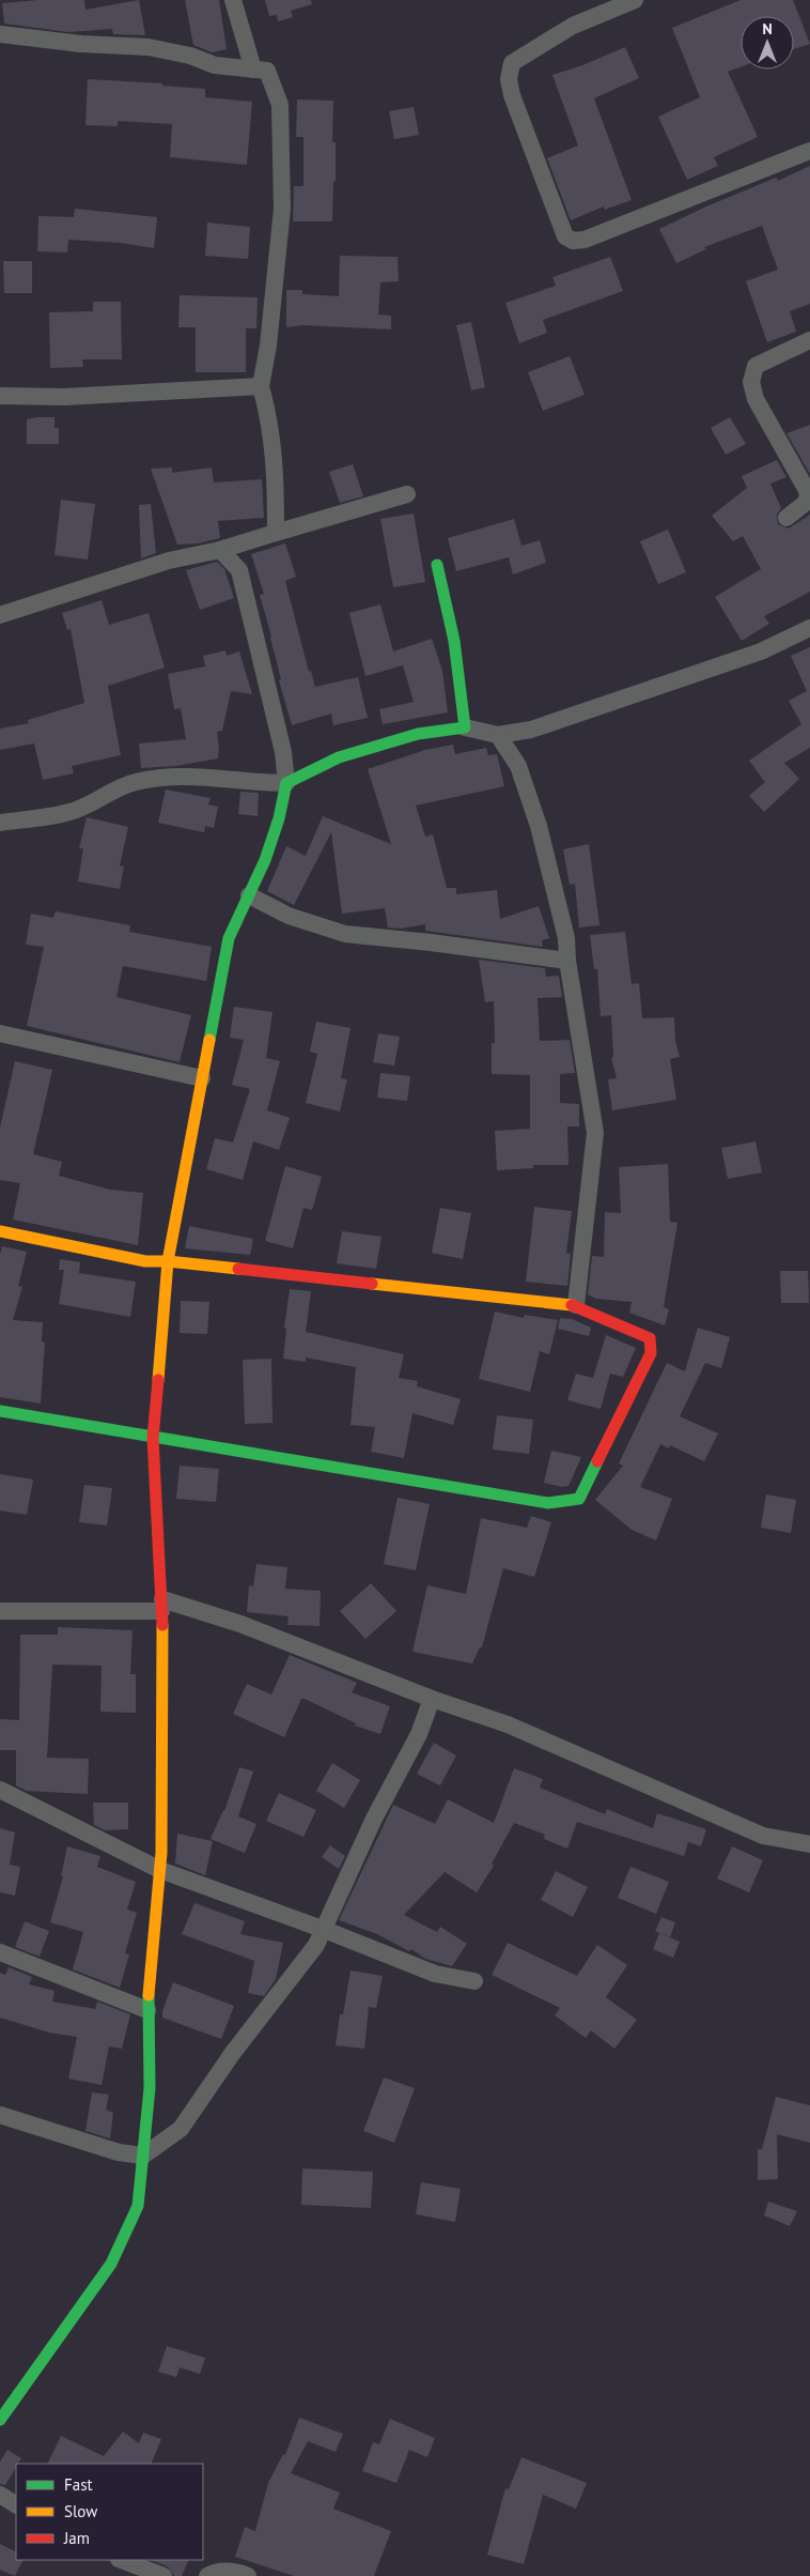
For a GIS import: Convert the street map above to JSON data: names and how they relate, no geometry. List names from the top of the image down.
{
  "legend": ["Fast", "Slow", "Jam"],
  "north": "top"
}
